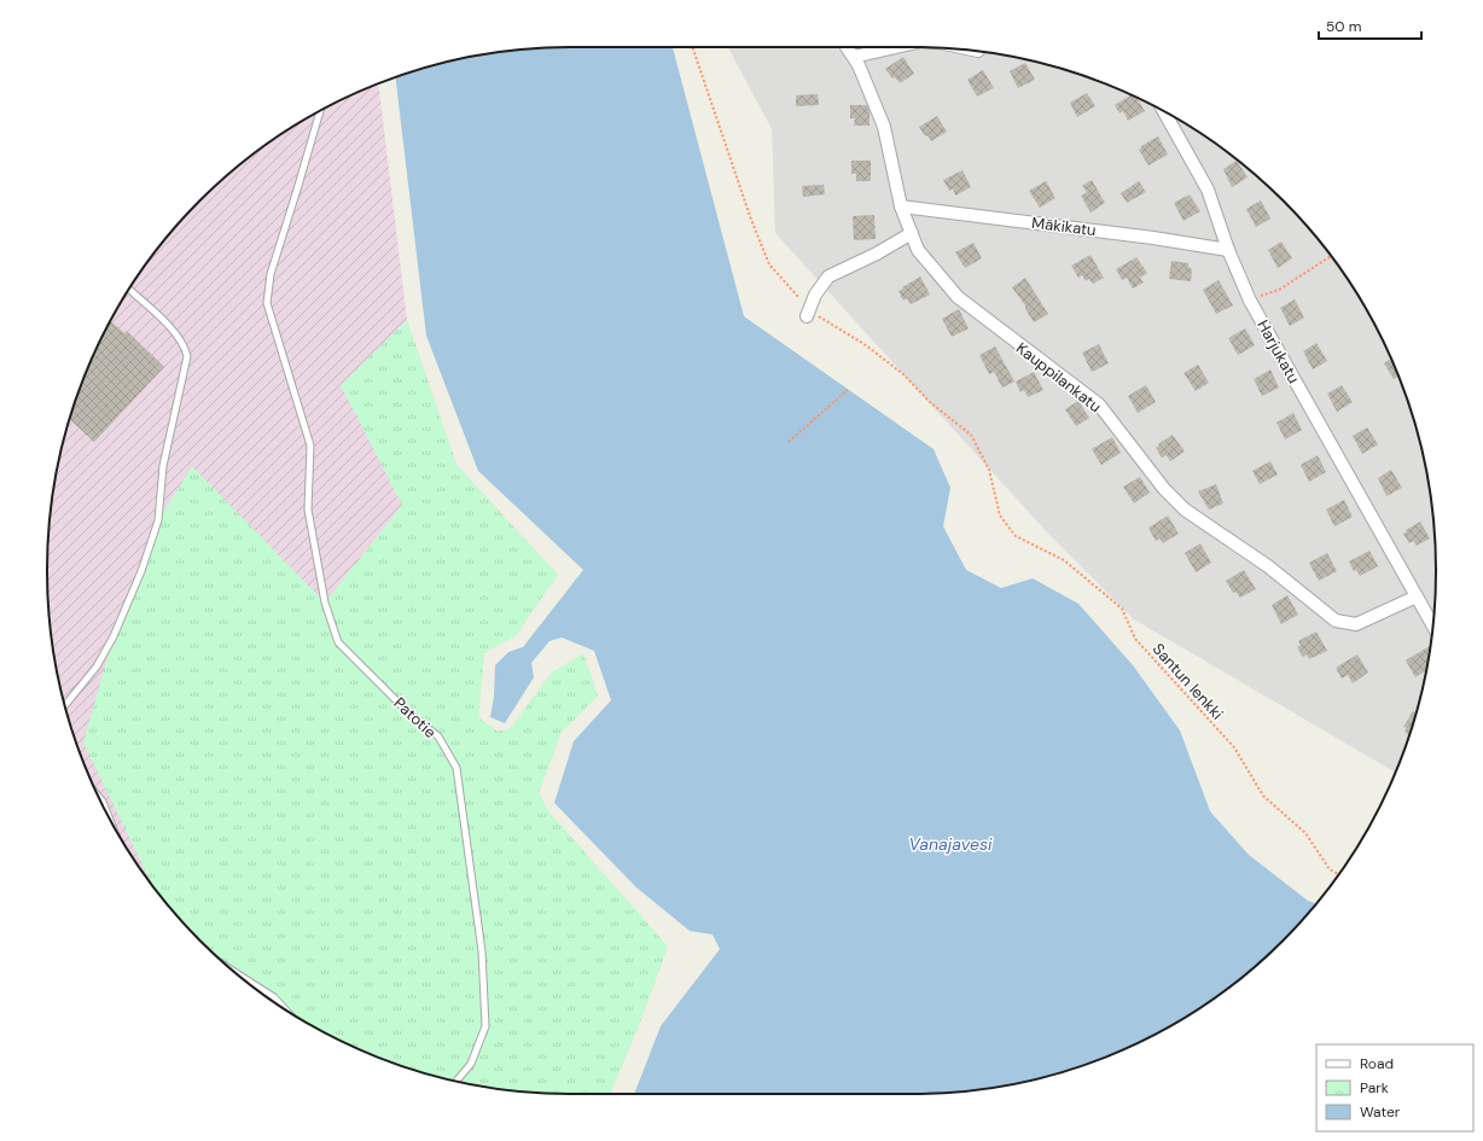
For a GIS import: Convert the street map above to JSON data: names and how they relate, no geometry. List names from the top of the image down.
{
  "streets": {
    "street": ["Mäkikatu", "Harjukatu", "Kauppilankatu"],
    "lane": ["Patotie"],
    "path": ["Santun lenkki"]
  },
  "crossings": [
    ["Mäkikatu", "Harjukatu"],
    ["Mäkikatu", "Kauppilankatu"],
    ["Harjukatu", "Kauppilankatu"]
  ],
  "water": ["Vanajavesi"],
  "legend": ["Road", "Park", "Water"],
  "scale_bar": "50 m"
}
